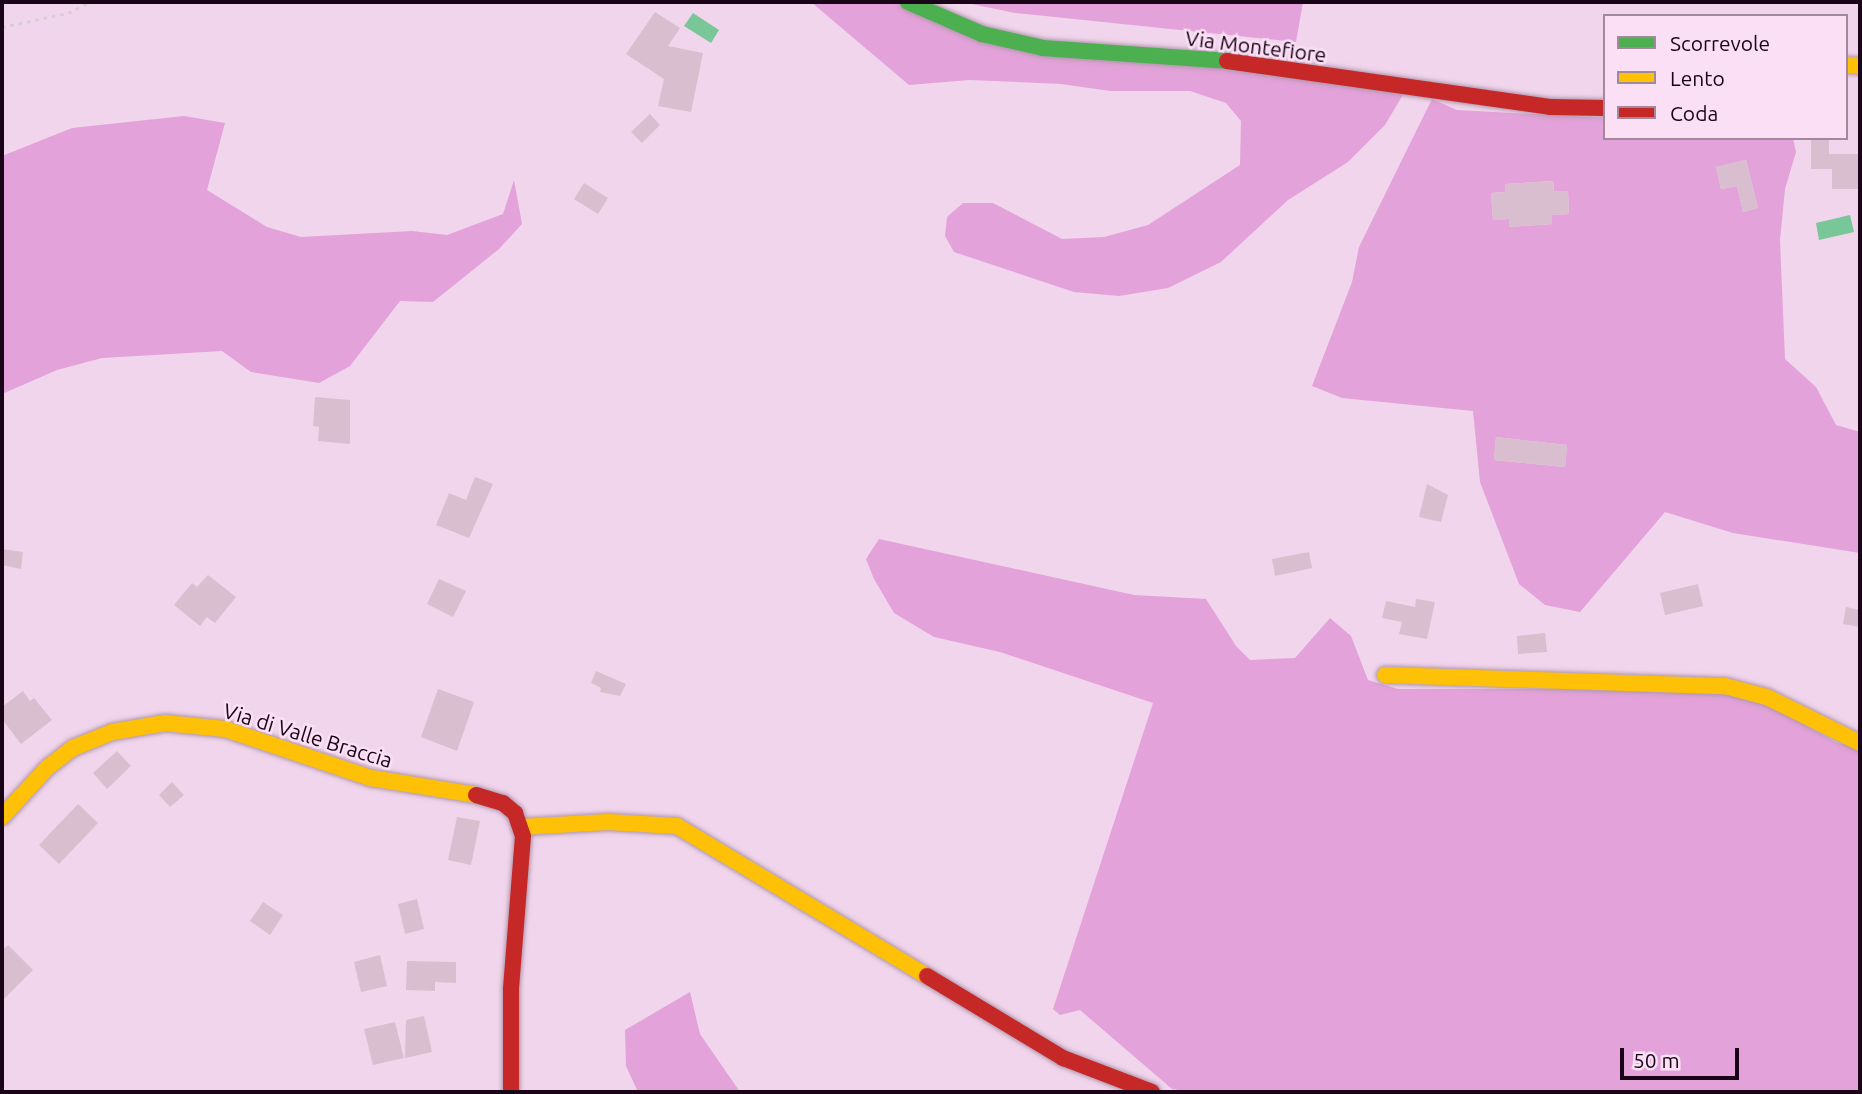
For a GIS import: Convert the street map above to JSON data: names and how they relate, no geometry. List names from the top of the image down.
{
  "streets": {
    "street": ["Via Montefiore", "Via di Valle Braccia"]
  },
  "legend": ["Scorrevole", "Lento", "Coda"],
  "scale_bar": "50 m"
}
